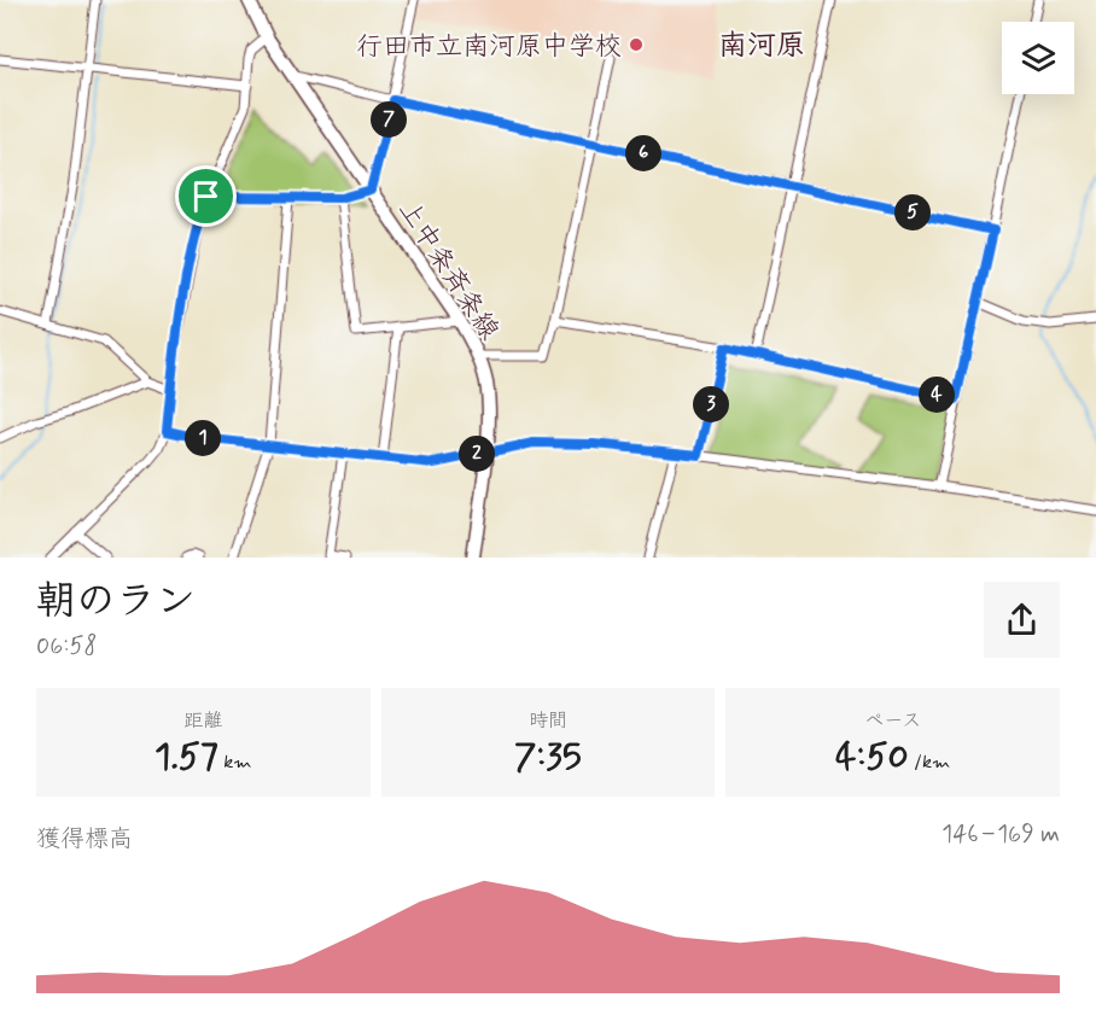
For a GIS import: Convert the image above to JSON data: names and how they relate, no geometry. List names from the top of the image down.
{
  "streets": {
    "main road": ["上中条斉条線"]
  },
  "districts": ["南河原"],
  "places": ["行田市立南河原中学校"],
  "page": {
    "pins": [
      "7",
      "6",
      "5",
      "4",
      "3",
      "1",
      "2"
    ],
    "heading": ["朝のラン", "06:58"],
    "stats": [
      ["距離", "1.57 km"],
      ["時間", "7:35"],
      ["ペース", "4:50 /km"]
    ],
    "chart": ["獲得標高", "146–169 m"]
  }
}
